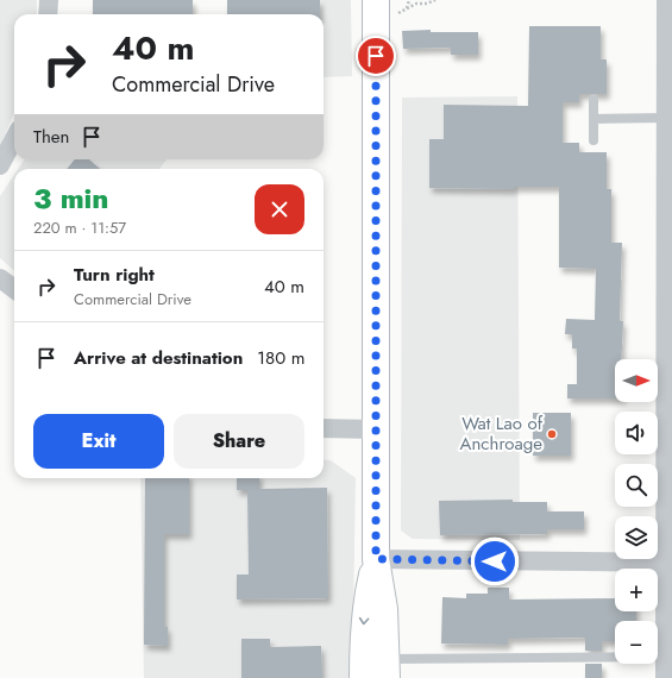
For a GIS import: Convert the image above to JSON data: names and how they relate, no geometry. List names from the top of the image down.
{
  "places": ["Wat Lao of Anchroage"],
  "north": "right",
  "page": {
    "turn": ["40 m", "Commercial Drive"],
    "then": "Then",
    "heading": ["3 min", "220 m · 11:57"],
    "list": [
      {
        "name": "Turn right",
        "note": "Commercial Drive",
        "value": "40 m"
      },
      {
        "name": "Arrive at destination",
        "value": "180 m"
      }
    ],
    "map_buttons": ["+", "−"],
    "buttons": ["Exit", "Share"]
  }
}
